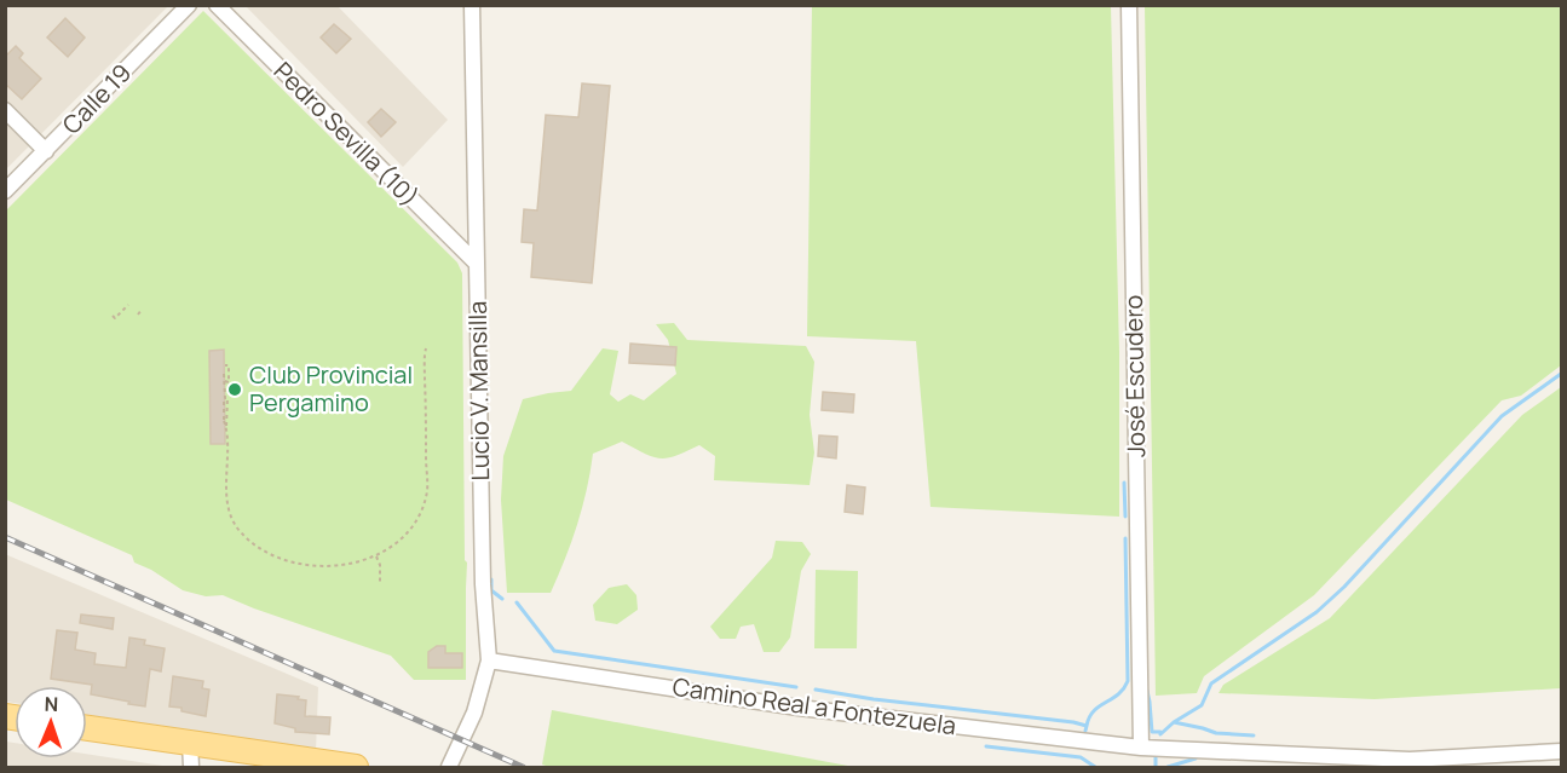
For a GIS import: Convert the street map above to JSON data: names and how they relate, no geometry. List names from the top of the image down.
{
  "streets": {
    "street": [
      "Calle 19",
      "Pedro Sevilla (10)",
      "José Escudero",
      "Lucio V. Mansilla",
      "Camino Real a Fontezuela"
    ]
  },
  "crossings": [
    ["Pedro Sevilla (10)", "Lucio V. Mansilla"],
    ["José Escudero", "Camino Real a Fontezuela"],
    ["Lucio V. Mansilla", "Camino Real a Fontezuela"]
  ],
  "places": ["Club Provincial Pergamino"],
  "north": "top"
}
